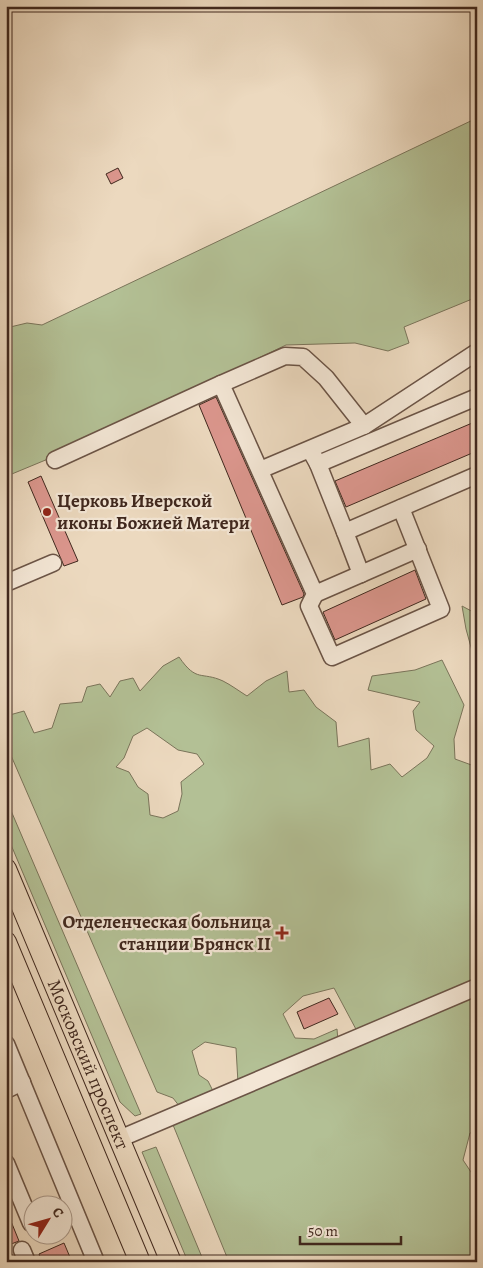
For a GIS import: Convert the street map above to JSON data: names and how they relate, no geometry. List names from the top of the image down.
{
  "streets": {
    "main road": ["Московский проспект"]
  },
  "places": {
    "other": ["Церковь Иверской иконы Божией Матери"],
    "health": ["Отделенческая больница станции Брянск II"]
  },
  "scale_bar": "50 m",
  "north": "top right"
}
